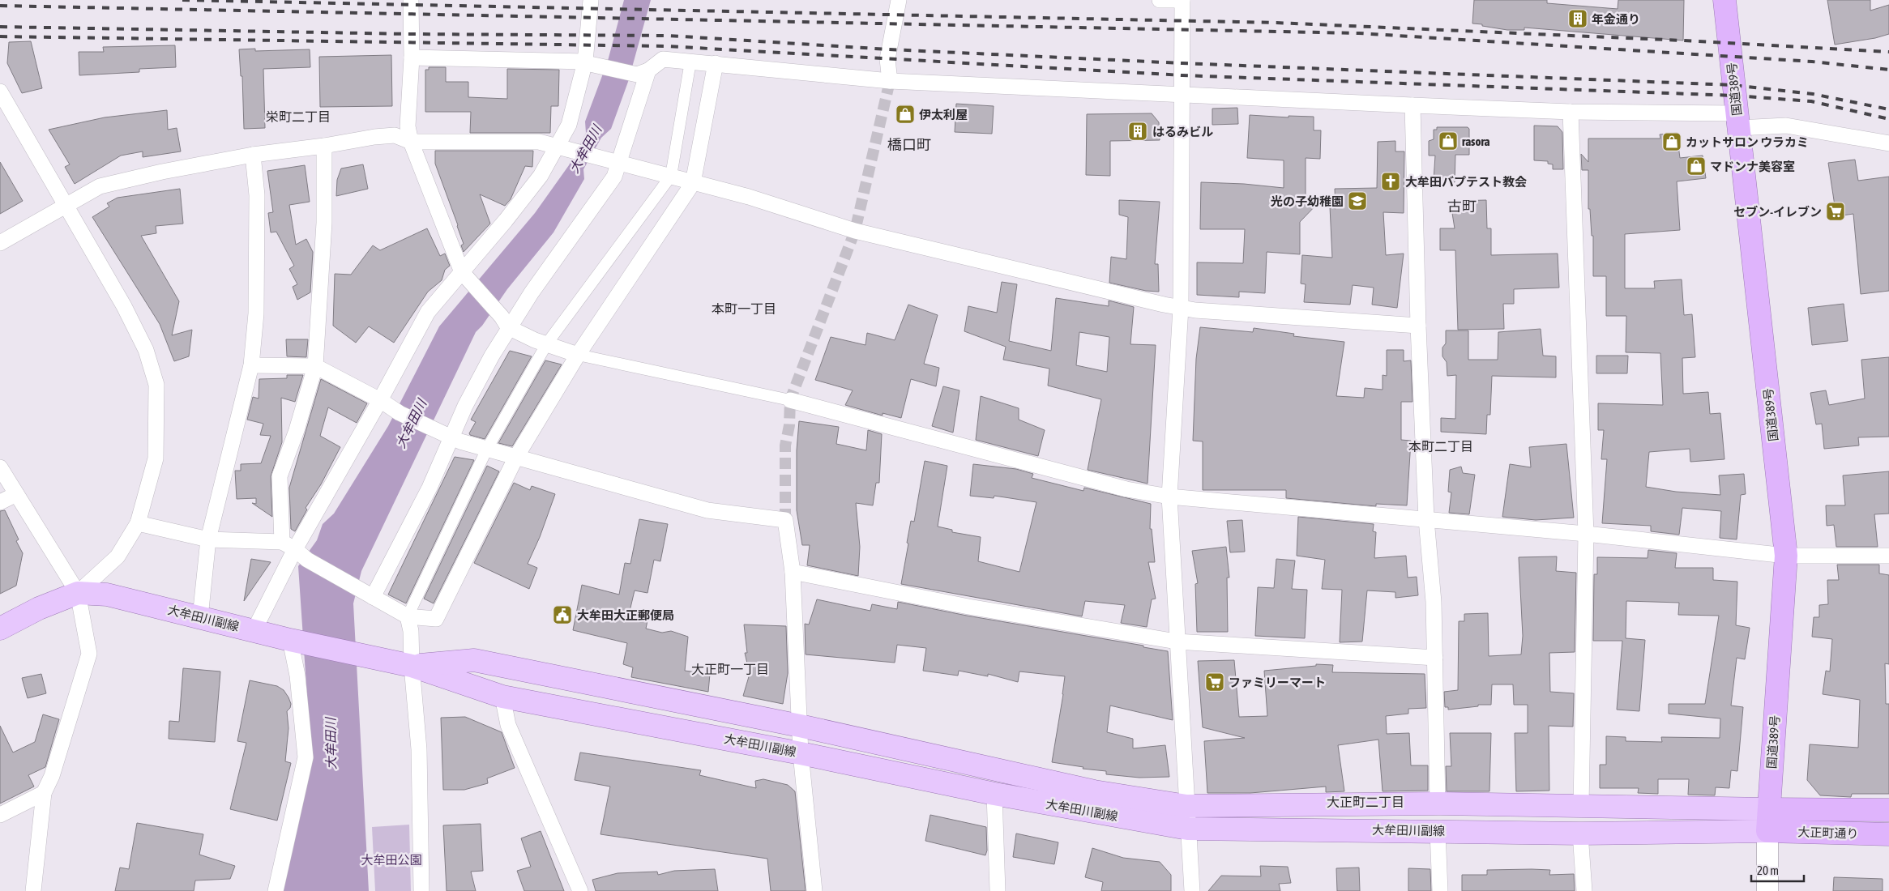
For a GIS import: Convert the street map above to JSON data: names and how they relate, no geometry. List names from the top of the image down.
{
  "streets": {
    "highway": ["国道389号", "大正町通り"],
    "main road": ["大牟田川副線"]
  },
  "crossings": [
    ["国道389号", "大牟田川副線"],
    ["国道389号", "大正町通り"],
    ["大牟田川副線", "大正町通り"]
  ],
  "districts": [
    "栄町二丁目",
    "橋口町",
    "古町",
    "本町一丁目",
    "本町二丁目",
    "大正町一丁目",
    "大正町二丁目"
  ],
  "water": ["大牟田川"],
  "parks": ["大牟田公園"],
  "places": {
    "building": ["年金通り", "はるみビル"],
    "shop": [
      "伊太利屋",
      "rasora",
      "カットサロン ウラカミ",
      "マドンナ美容室"
    ],
    "church": ["大牟田バプテスト教会"],
    "school or university": ["光の子幼稚園"],
    "supermarket": ["セブン-イレブン", "ファミリーマート"],
    "public building": ["大牟田大正郵便局"]
  },
  "scale_bar": "20 m"
}
